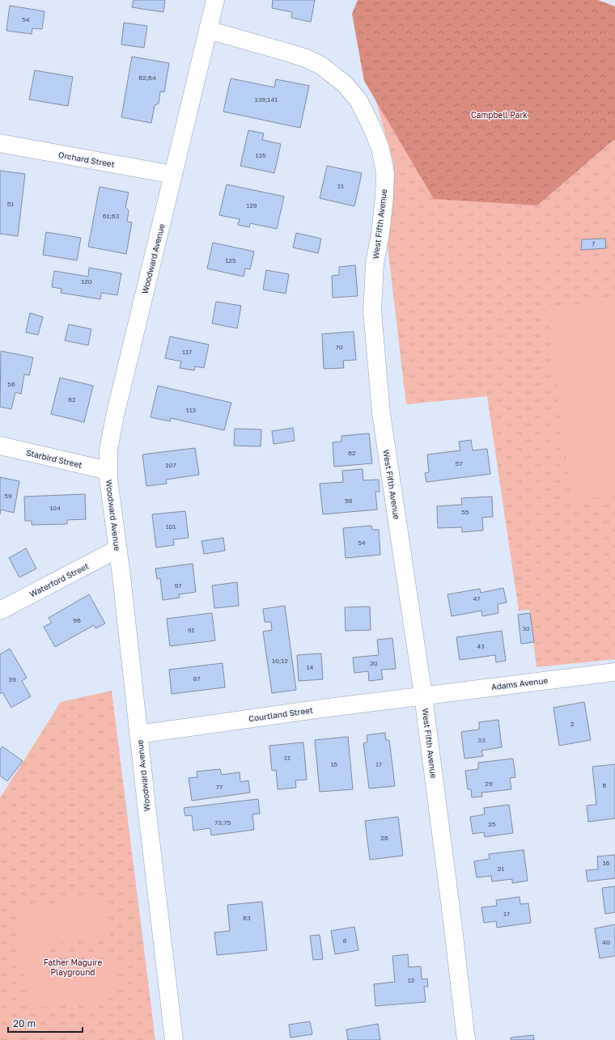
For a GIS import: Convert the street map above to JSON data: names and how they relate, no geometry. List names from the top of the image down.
{
  "streets": {
    "street": [
      "Orchard Street",
      "West Fifth Avenue",
      "Woodward Avenue",
      "Starbird Street",
      "Waterford Street",
      "Adams Avenue",
      "Courtland Street"
    ]
  },
  "crossings": [
    ["Orchard Street", "Woodward Avenue"],
    ["West Fifth Avenue", "Woodward Avenue"],
    ["West Fifth Avenue", "Adams Avenue"],
    ["West Fifth Avenue", "Courtland Street"],
    ["Woodward Avenue", "Starbird Street"],
    ["Woodward Avenue", "Waterford Street"],
    ["Woodward Avenue", "Courtland Street"],
    ["Adams Avenue", "Courtland Street"]
  ],
  "parks": ["Campbell Park", "Father Maguire Playground"],
  "house_numbers": [
    "54",
    "62;64",
    "139;141",
    "135",
    "11",
    "51",
    "129",
    "61;63",
    "7",
    "125",
    "120",
    "70",
    "117",
    "56",
    "62",
    "113",
    "62",
    "57",
    "107",
    "59",
    "58",
    "104",
    "55",
    "101",
    "54",
    "97",
    "47",
    "96",
    "30",
    "91",
    "43",
    "10;12",
    "20",
    "14",
    "87",
    "39",
    "2",
    "33",
    "11",
    "15",
    "17",
    "29",
    "6",
    "77",
    "73;75",
    "25",
    "26",
    "16",
    "21",
    "17",
    "63",
    "8",
    "40",
    "12"
  ],
  "scale_bar": "20 m"
}
